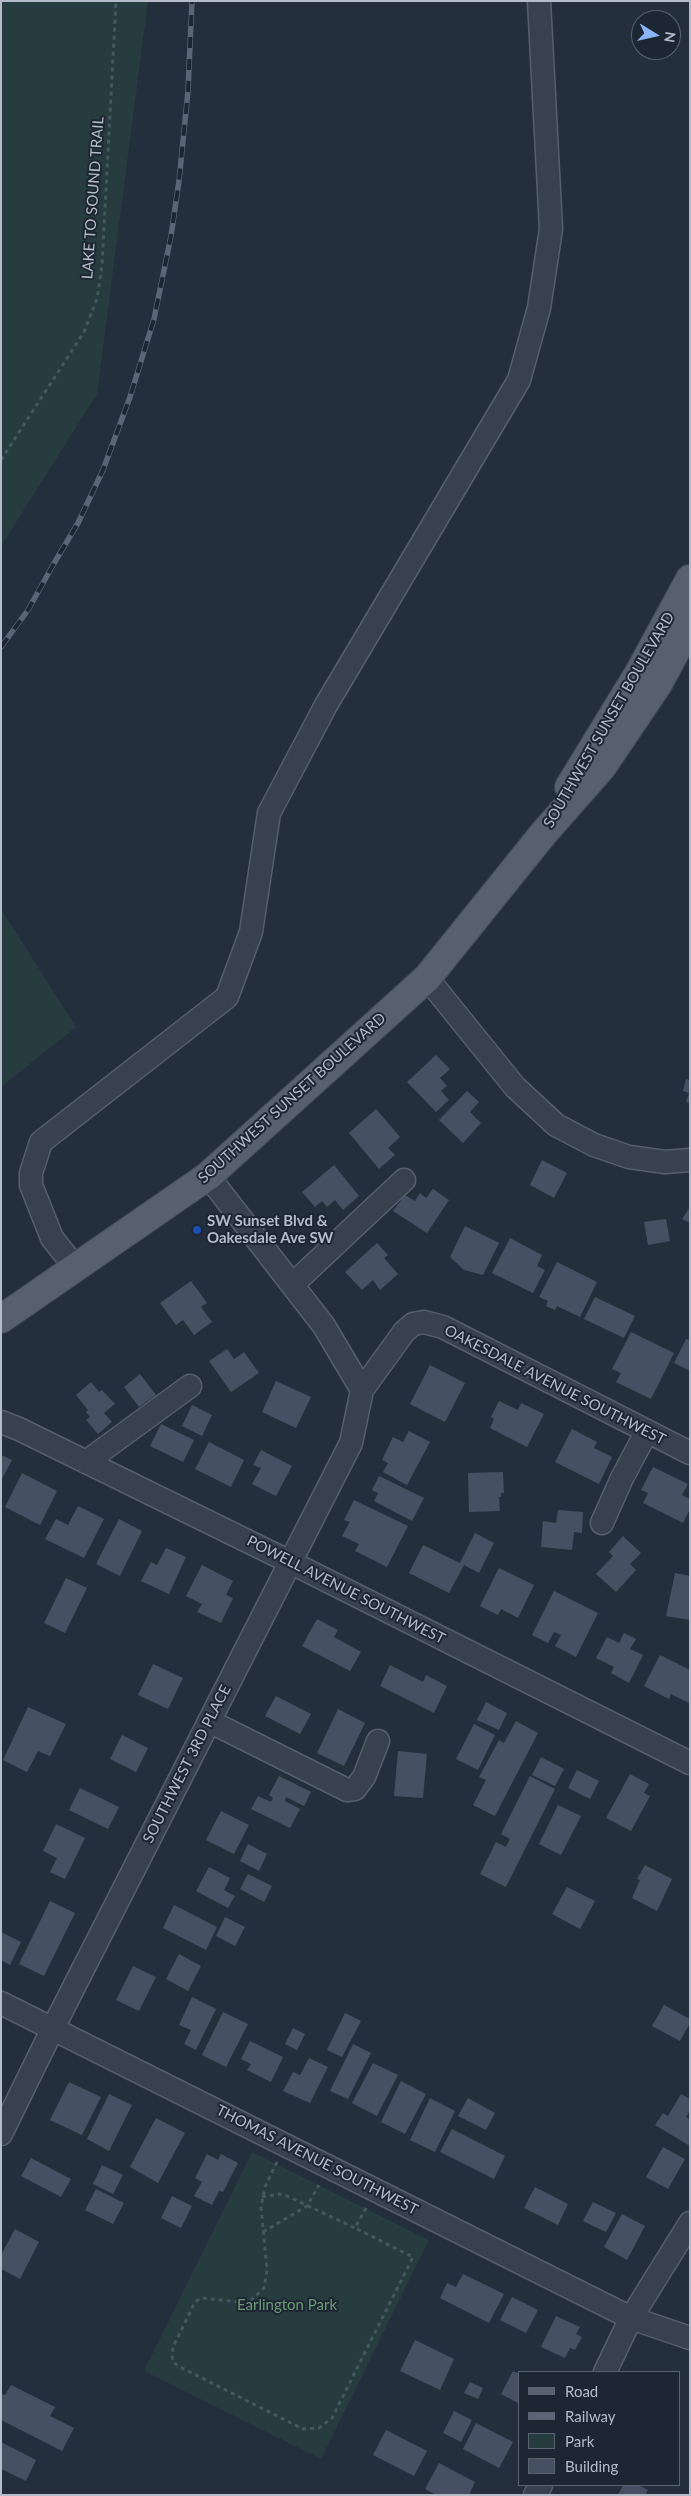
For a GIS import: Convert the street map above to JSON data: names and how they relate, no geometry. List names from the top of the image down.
{
  "streets": {
    "main road": ["SOUTHWEST SUNSET BOULEVARD"],
    "street": [
      "OAKESDALE AVENUE SOUTHWEST",
      "POWELL AVENUE SOUTHWEST",
      "SOUTHWEST 3RD PLACE",
      "THOMAS AVENUE SOUTHWEST"
    ],
    "path": ["LAKE TO SOUND TRAIL"]
  },
  "crossings": [
    ["OAKESDALE AVENUE SOUTHWEST", "SOUTHWEST 3RD PLACE"],
    ["POWELL AVENUE SOUTHWEST", "SOUTHWEST 3RD PLACE"],
    ["SOUTHWEST 3RD PLACE", "THOMAS AVENUE SOUTHWEST"]
  ],
  "parks": ["Earlington Park"],
  "places": ["SW Sunset Blvd & Oakesdale Ave SW"],
  "legend": [
    "Road",
    "Railway",
    "Park",
    "Building"
  ],
  "north": "right"
}
